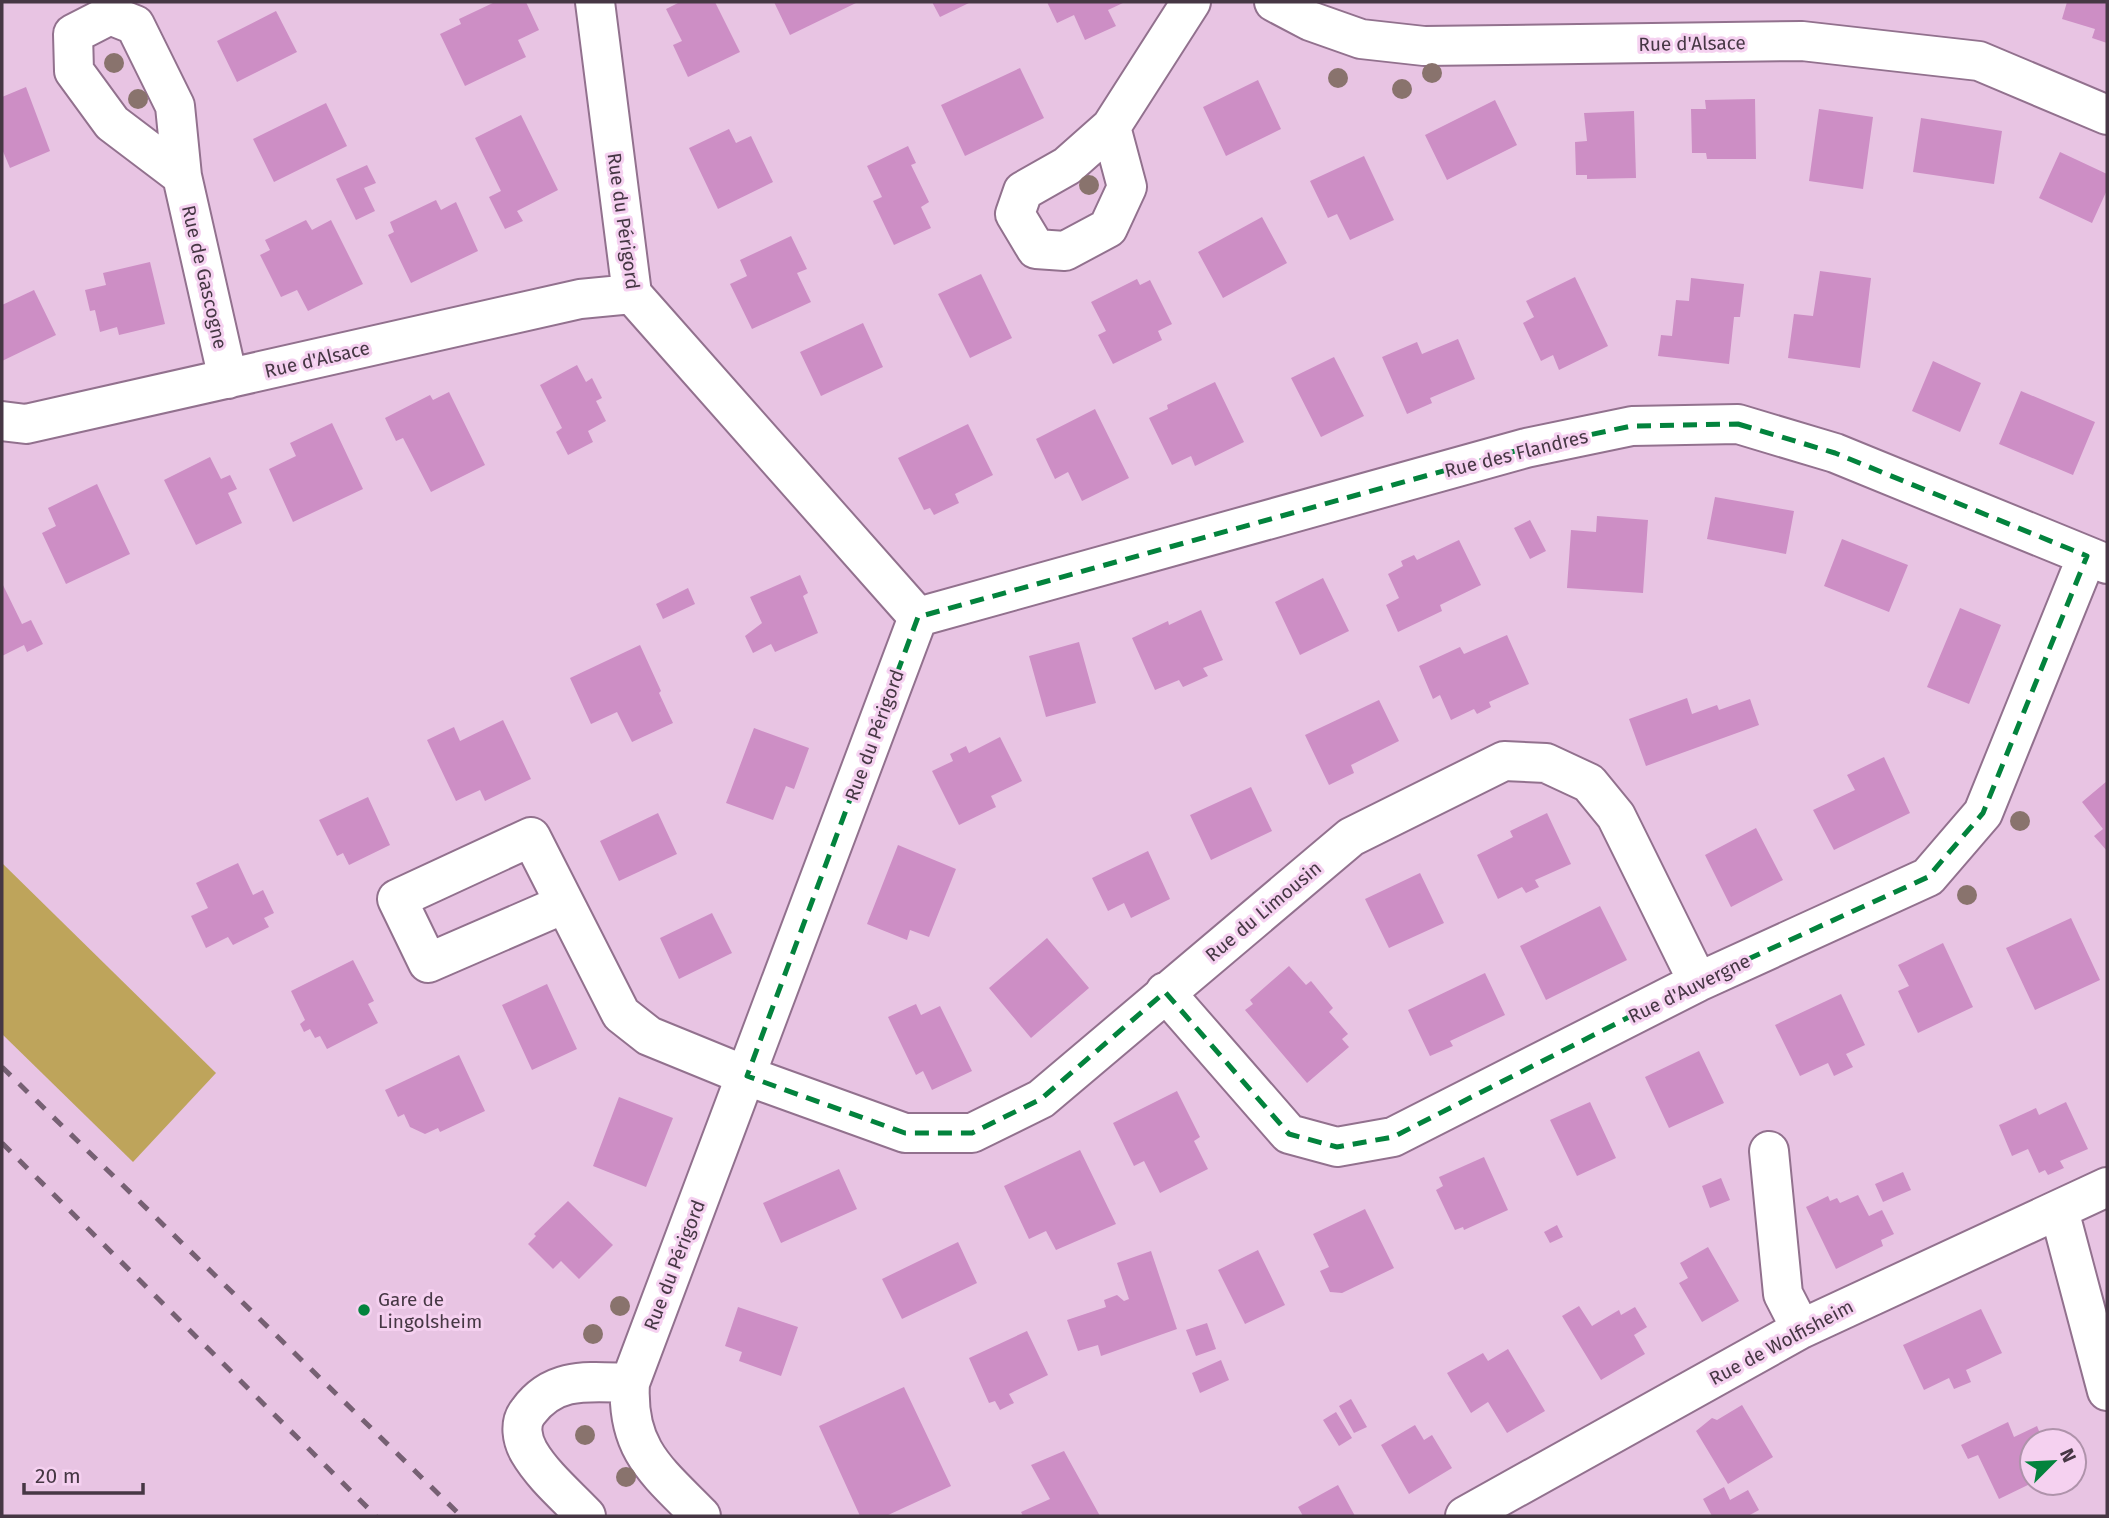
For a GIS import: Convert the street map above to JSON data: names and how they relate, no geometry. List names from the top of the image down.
{
  "streets": {
    "street": [
      "Rue d'Alsace",
      "Rue du Périgord",
      "Rue de Gascogne",
      "Rue des Flandres",
      "Rue du Limousin",
      "Rue d'Auvergne",
      "Rue de Wolfisheim"
    ]
  },
  "crossings": [
    ["Rue d'Alsace", "Rue du Périgord"],
    ["Rue d'Alsace", "Rue de Gascogne"],
    ["Rue du Périgord", "Rue des Flandres"],
    ["Rue du Périgord", "Rue du Limousin"],
    ["Rue des Flandres", "Rue d'Auvergne"],
    ["Rue du Limousin", "Rue d'Auvergne"]
  ],
  "places": ["Gare de Lingolsheim"],
  "scale_bar": "20 m",
  "north": "top right"
}
